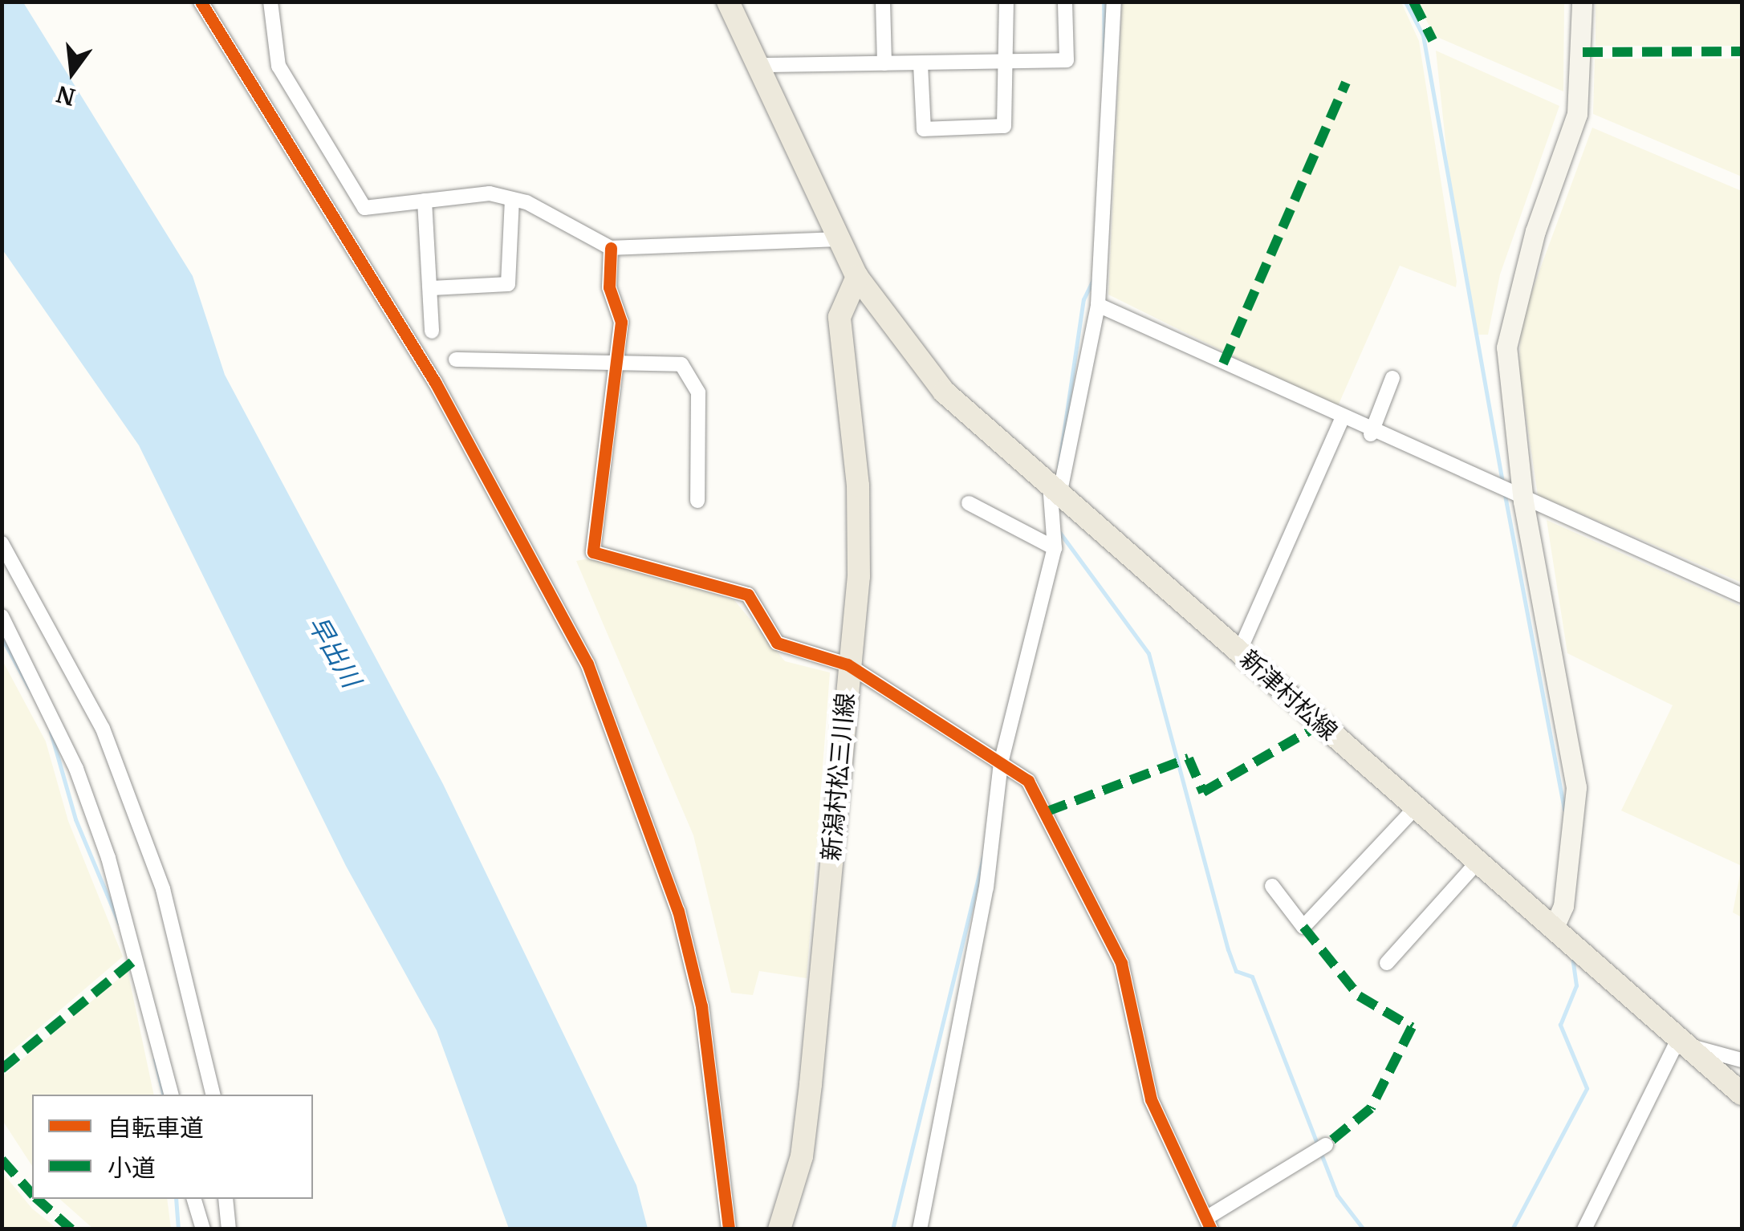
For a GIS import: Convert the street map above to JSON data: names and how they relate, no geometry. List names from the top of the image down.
{
  "streets": {
    "main road": ["新津村松線", "新潟村松三川線"]
  },
  "crossings": [
    ["新津村松線", "新潟村松三川線"]
  ],
  "water": ["早出川"],
  "legend": ["自転車道", "小道"],
  "north": "bottom"
}
